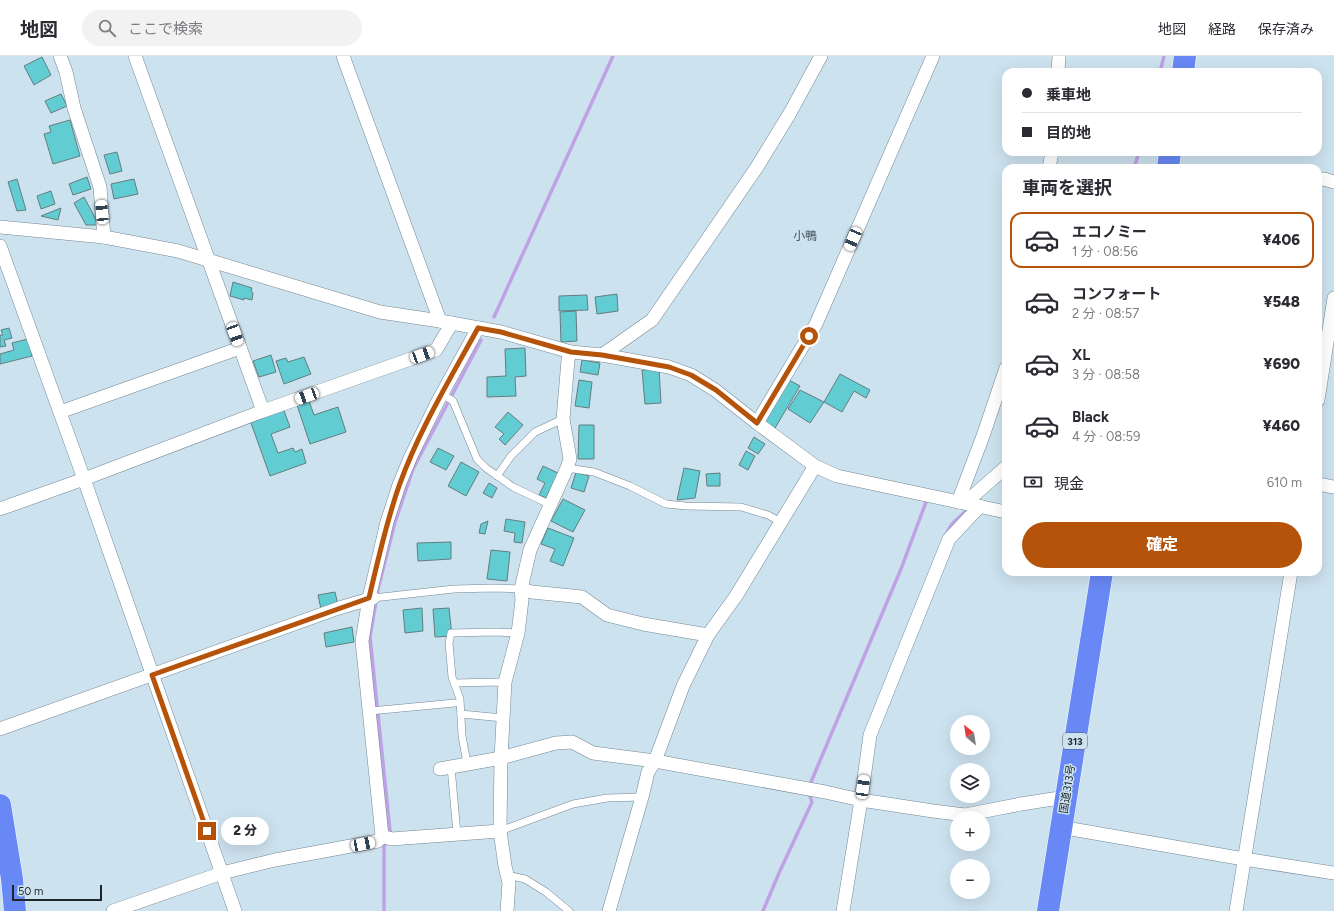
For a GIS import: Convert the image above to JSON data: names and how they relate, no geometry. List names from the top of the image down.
{
  "streets": {
    "highway": ["313", "国道313号"]
  },
  "districts": ["小鴨"],
  "scale_bar": "50 m",
  "north": "top left",
  "page": {
    "header": "地図",
    "search": "ここで検索",
    "nav": ["地図", "経路", "保存済み"],
    "banner": ["乗車地", "目的地"],
    "heading": "車両を選択",
    "list": [
      {
        "name": "エコノミー",
        "note": "1 分 · 08:56",
        "value": "¥406"
      },
      {
        "name": "コンフォート",
        "note": "2 分 · 08:57",
        "value": "¥548"
      },
      {
        "name": "XL",
        "note": "3 分 · 08:58",
        "value": "¥690"
      },
      {
        "name": "Black",
        "note": "4 分 · 08:59",
        "value": "¥460"
      }
    ],
    "pay": ["現金", "610 m"],
    "buttons": "確定",
    "map_buttons": ["+", "−"],
    "bubble": "2 分",
    "scale": "50 m"
  }
}
